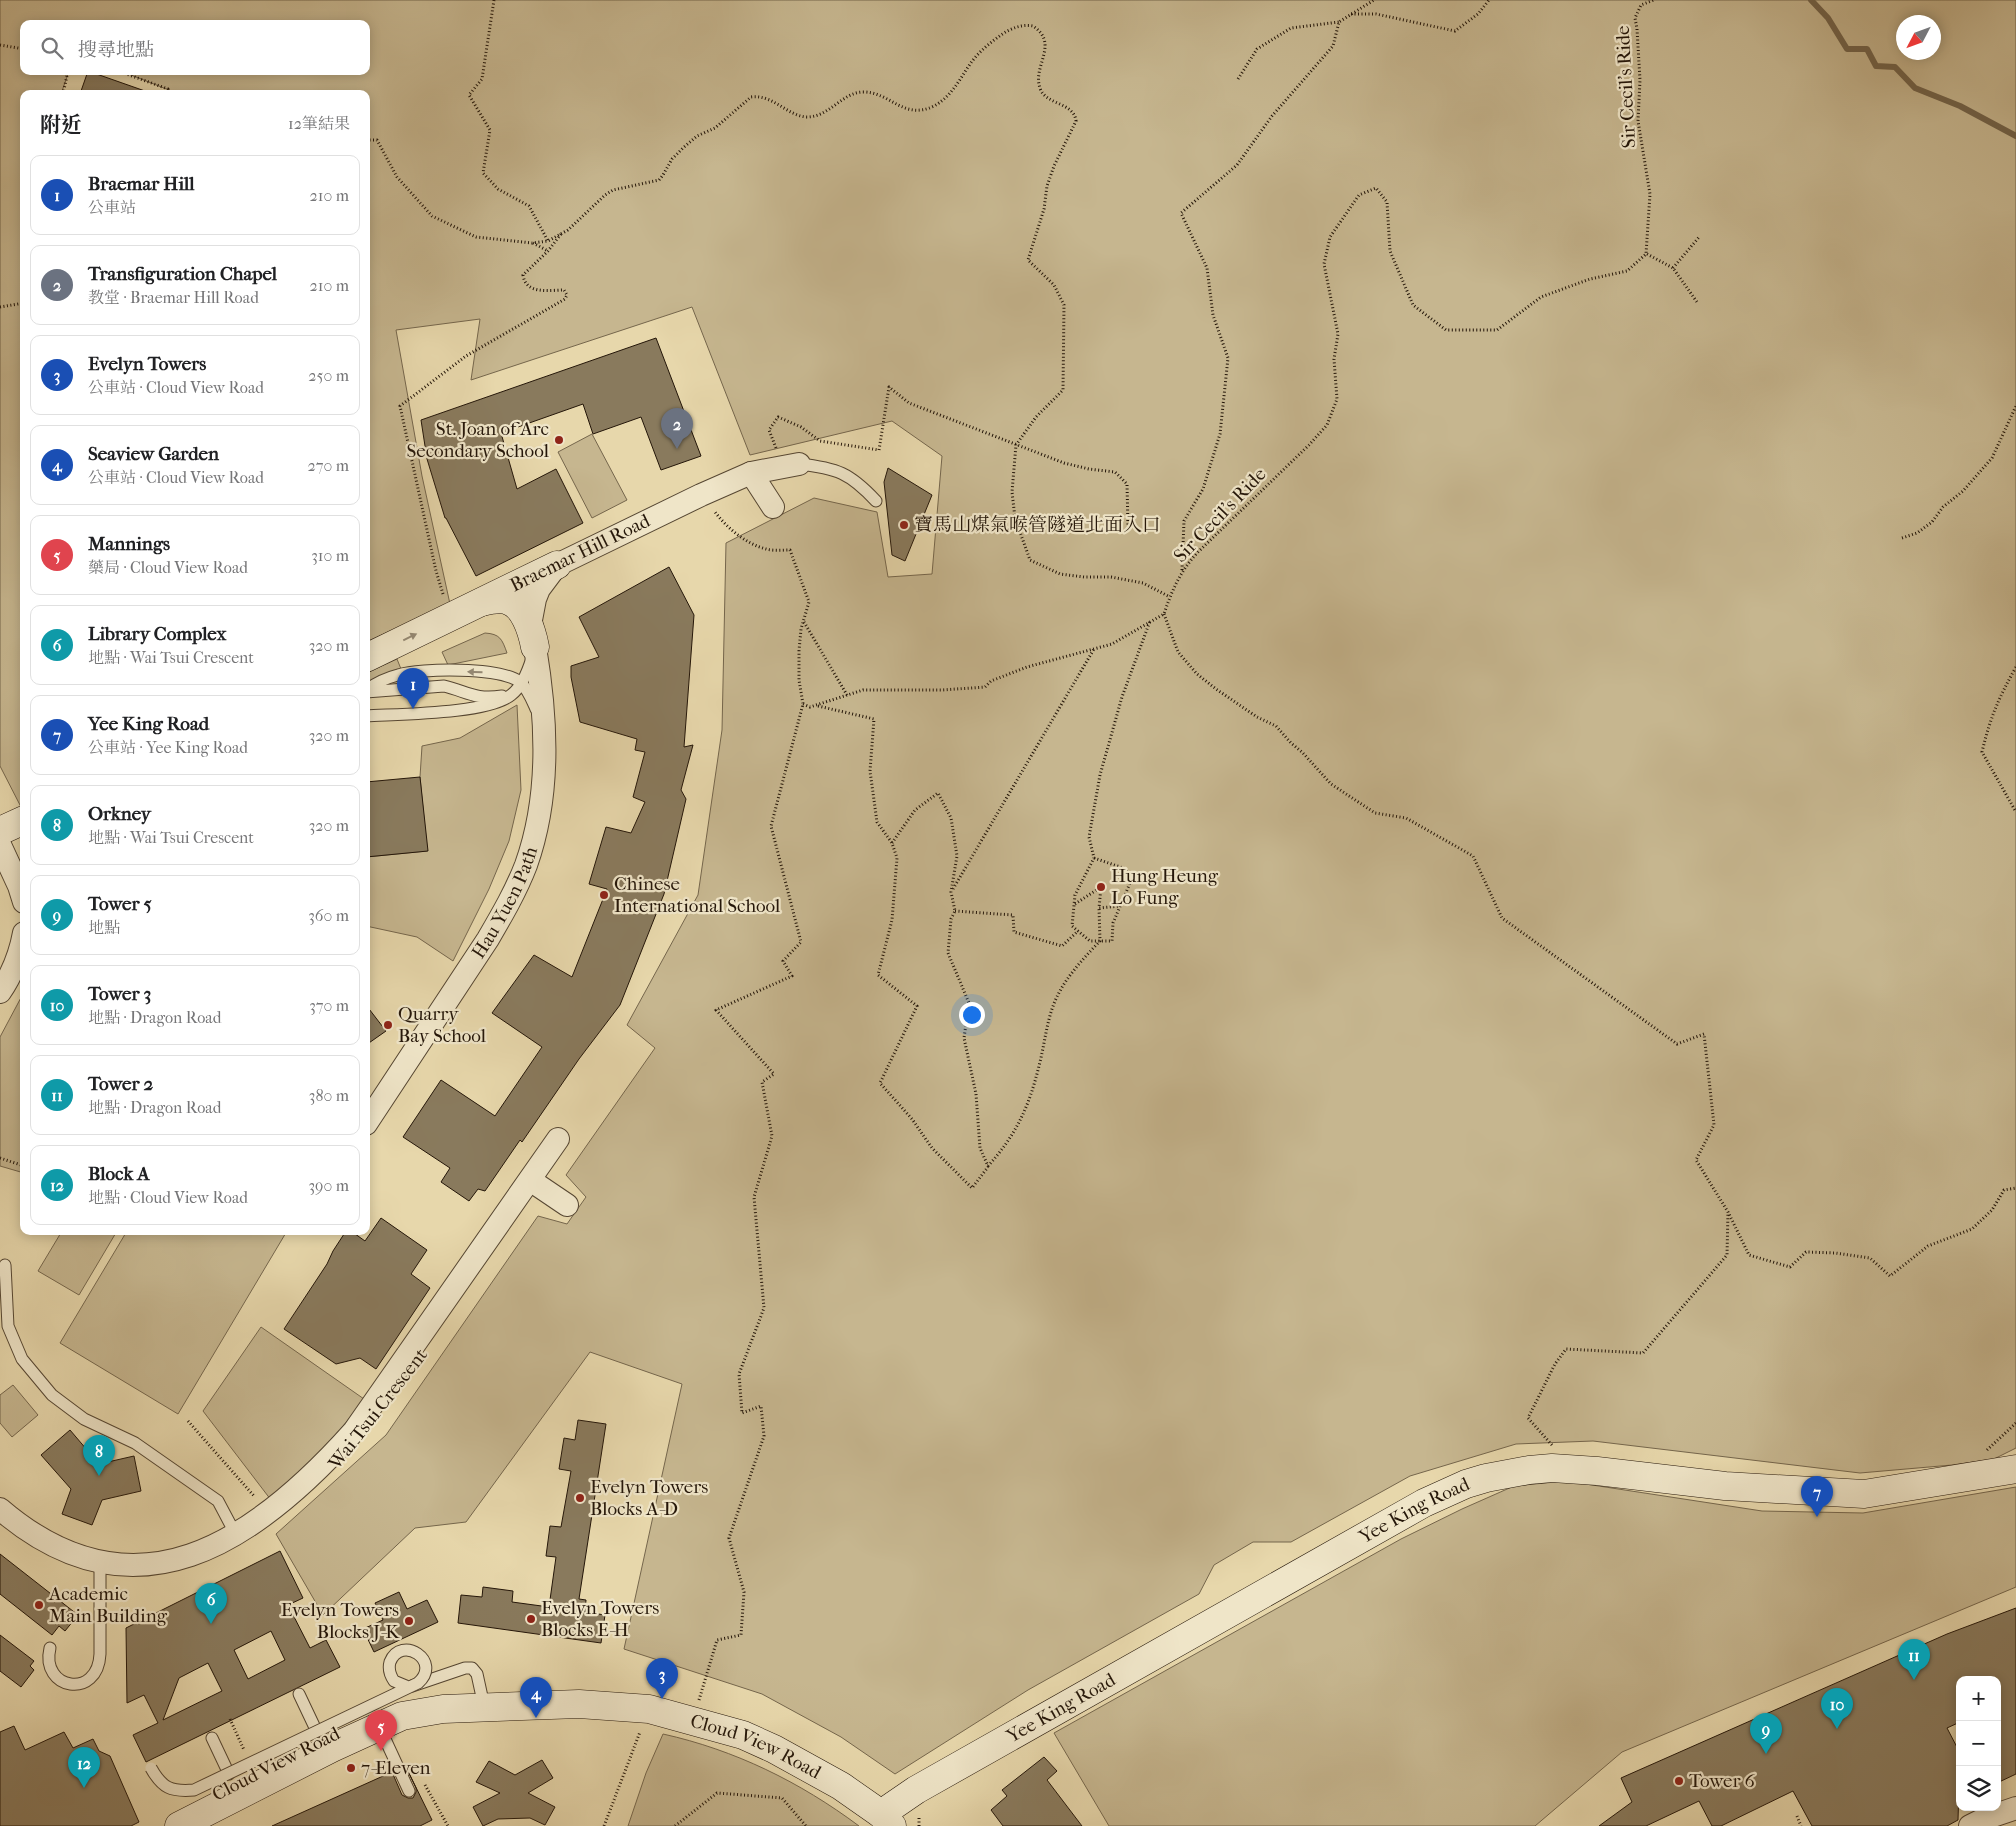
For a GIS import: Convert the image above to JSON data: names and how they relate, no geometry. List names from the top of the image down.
{
  "streets": {
    "street": [
      "Braemar Hill Road",
      "Hau Yuen Path",
      "Wai Tsui Crescent",
      "Yee King Road",
      "Cloud View Road"
    ],
    "path": ["Sir Cecil's Ride"]
  },
  "crossings": [
    ["Braemar Hill Road", "Hau Yuen Path"],
    ["Yee King Road", "Cloud View Road"]
  ],
  "places": [
    "St. Joan of Arc Secondary School",
    "寶馬山煤氣喉管隧道北面入口",
    "Hung Heung Lo Fung",
    "Chinese International School",
    "Quarry Bay School",
    "Evelyn Towers Blocks A-D",
    "Academic Main Building",
    "Evelyn Towers Blocks E-H",
    "Evelyn Towers Blocks J-K",
    "7-Eleven",
    "Tower 6"
  ],
  "north": "bottom left",
  "page": {
    "search": "搜尋地點",
    "heading": ["附近", "12筆結果"],
    "list": [
      {
        "mark": "1",
        "name": "Braemar Hill",
        "note": "公車站",
        "value": "210 m"
      },
      {
        "mark": "2",
        "name": "Transfiguration Chapel",
        "note": "教堂 · Braemar Hill Road",
        "value": "210 m"
      },
      {
        "mark": "3",
        "name": "Evelyn Towers",
        "note": "公車站 · Cloud View Road",
        "value": "250 m"
      },
      {
        "mark": "4",
        "name": "Seaview Garden",
        "note": "公車站 · Cloud View Road",
        "value": "270 m"
      },
      {
        "mark": "5",
        "name": "Mannings",
        "note": "藥局 · Cloud View Road",
        "value": "310 m"
      },
      {
        "mark": "6",
        "name": "Library Complex",
        "note": "地點 · Wai Tsui Crescent",
        "value": "320 m"
      },
      {
        "mark": "7",
        "name": "Yee King Road",
        "note": "公車站 · Yee King Road",
        "value": "320 m"
      },
      {
        "mark": "8",
        "name": "Orkney",
        "note": "地點 · Wai Tsui Crescent",
        "value": "320 m"
      },
      {
        "mark": "9",
        "name": "Tower 5",
        "note": "地點",
        "value": "360 m"
      },
      {
        "mark": "10",
        "name": "Tower 3",
        "note": "地點 · Dragon Road",
        "value": "370 m"
      },
      {
        "mark": "11",
        "name": "Tower 2",
        "note": "地點 · Dragon Road",
        "value": "380 m"
      },
      {
        "mark": "12",
        "name": "Block A",
        "note": "地點 · Cloud View Road",
        "value": "390 m"
      }
    ],
    "pins": [
      "2",
      "1",
      "8",
      "7",
      "6",
      "11",
      "3",
      "4",
      "10",
      "5",
      "9",
      "12"
    ],
    "map_buttons": ["+", "−"]
  }
}
